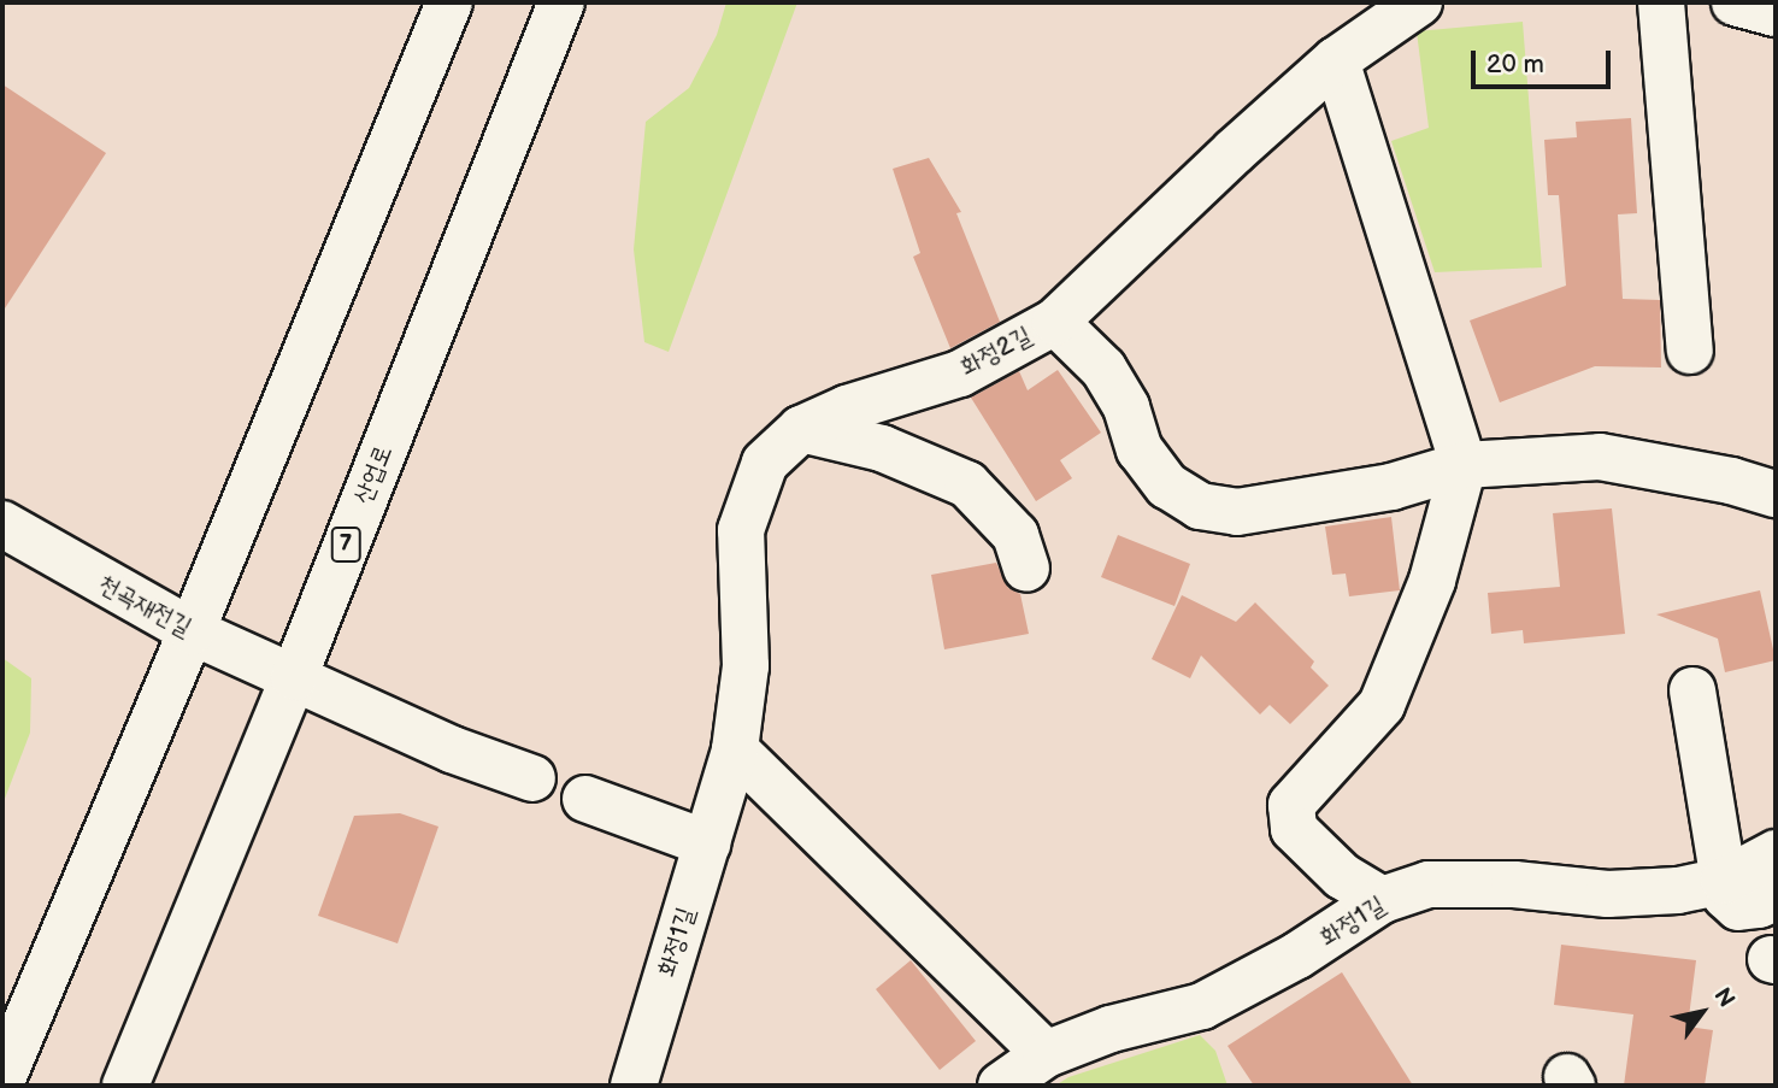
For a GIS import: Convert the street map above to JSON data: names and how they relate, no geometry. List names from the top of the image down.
{
  "streets": {
    "street": [
      "화정2길",
      "산업로",
      "7",
      "천곡재전길",
      "화정1길"
    ]
  },
  "crossings": [
    ["화정2길", "화정1길"],
    ["산업로", "천곡재전길"]
  ],
  "scale_bar": "20 m",
  "north": "top right"
}
